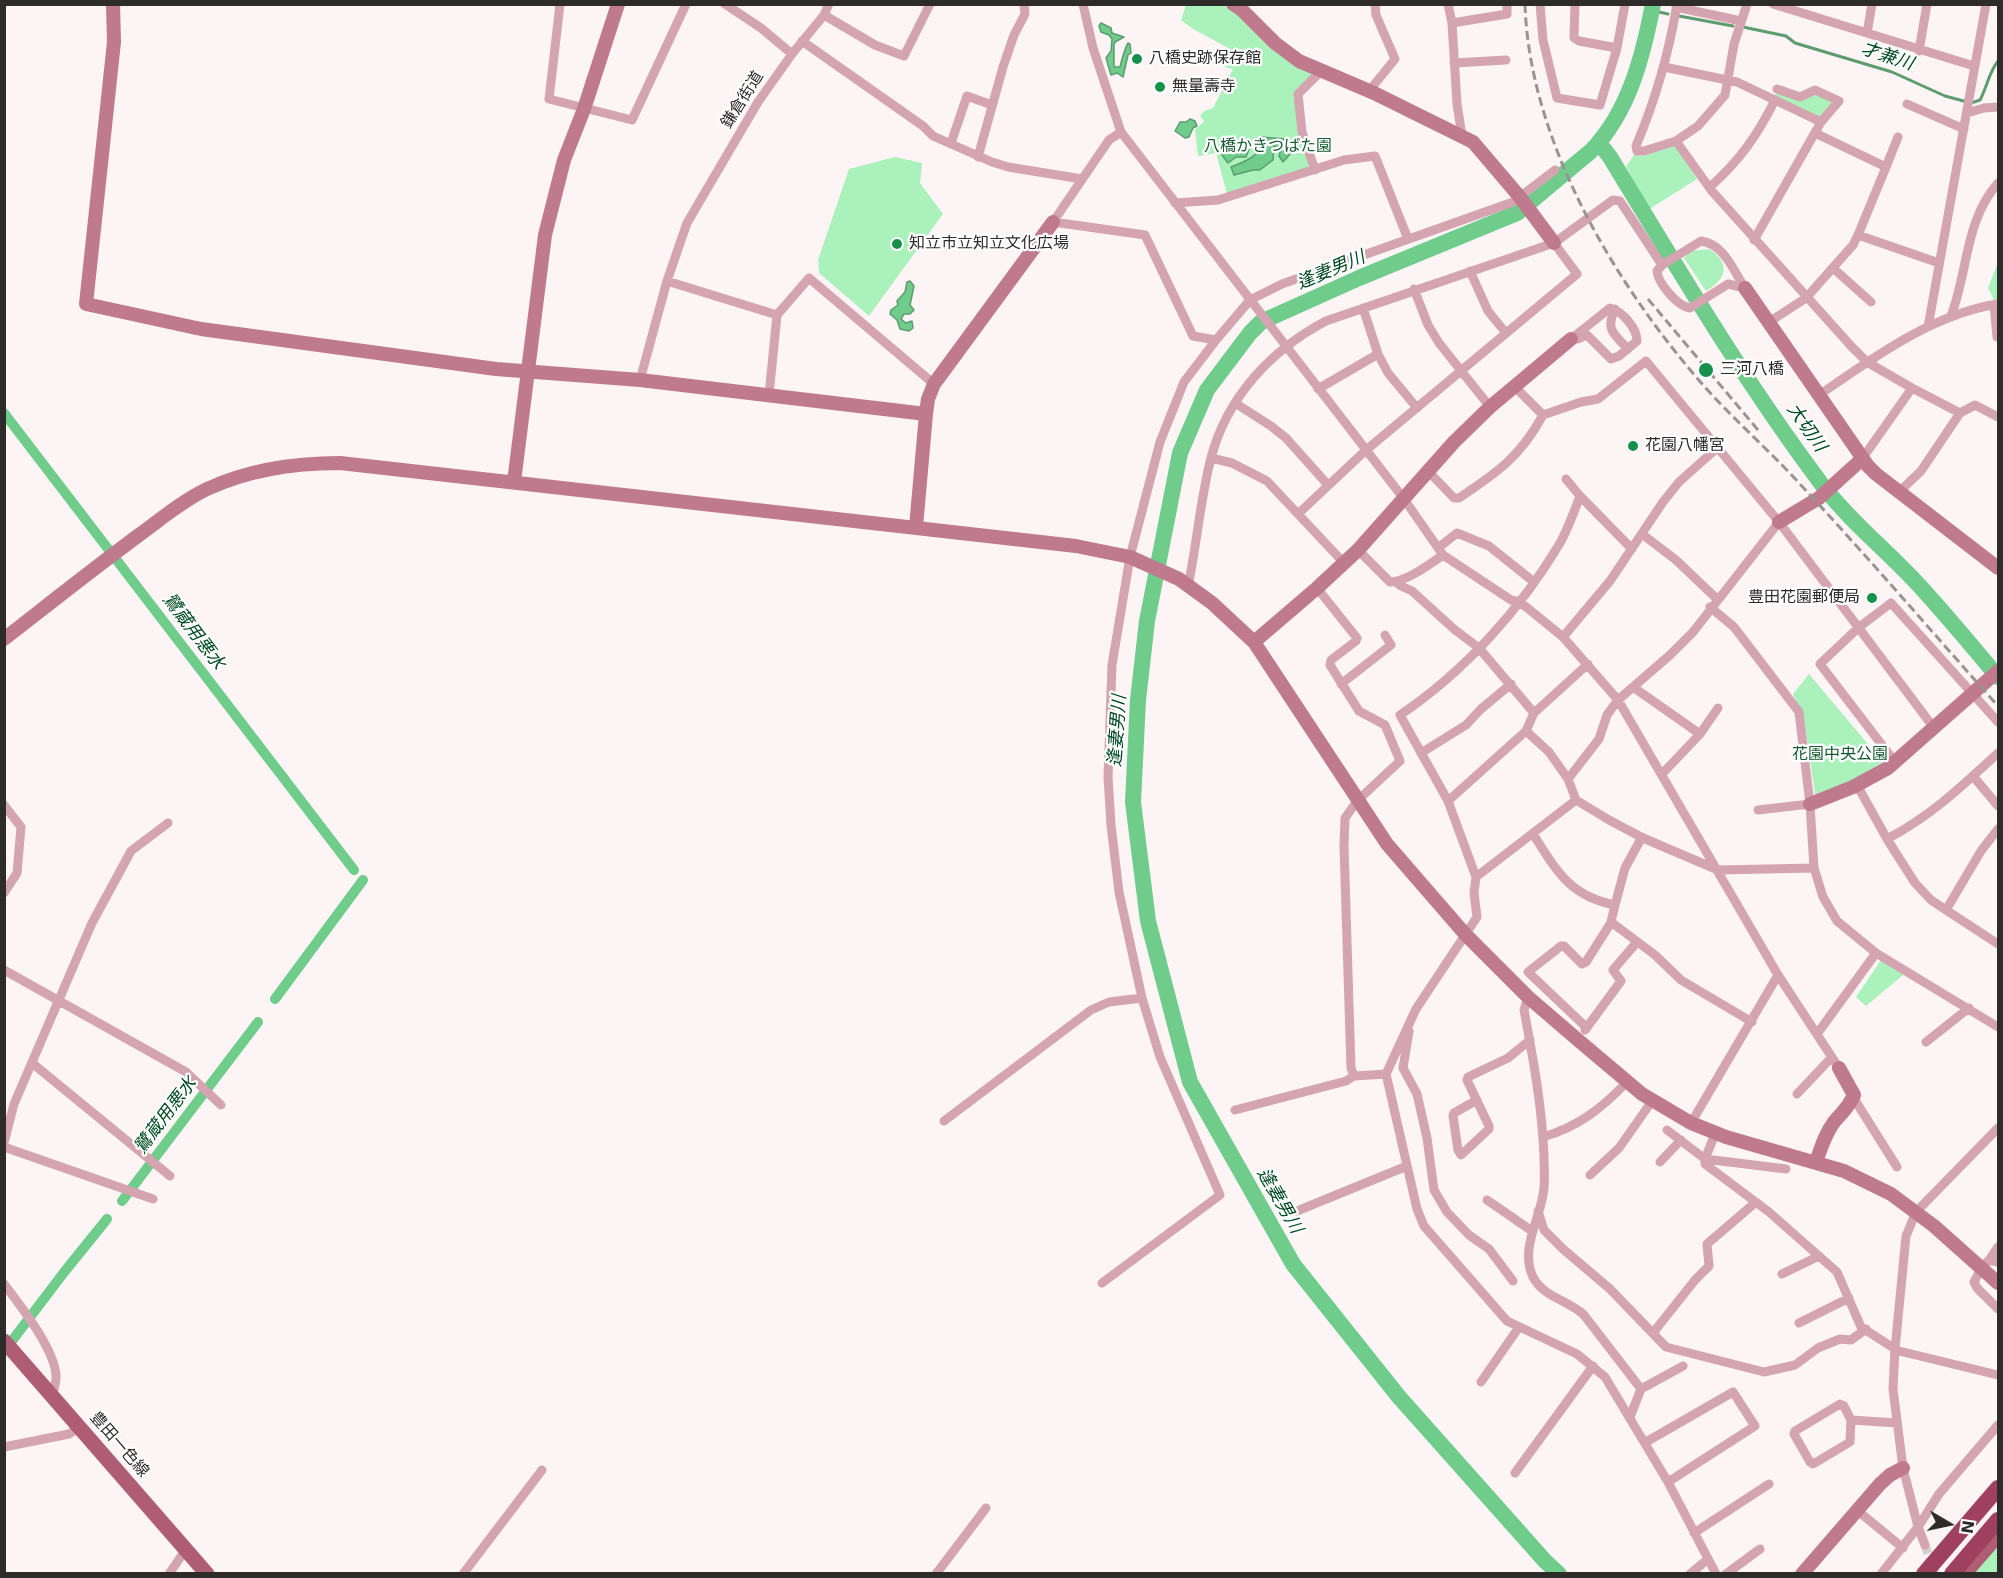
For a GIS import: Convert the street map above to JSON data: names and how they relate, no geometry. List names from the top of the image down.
{
  "streets": {
    "main road": ["豊田一色線"],
    "street": ["鎌倉街道"]
  },
  "water": [
    "才兼川",
    "逢妻男川",
    "大切川",
    "鷺蔵用悪水"
  ],
  "parks": ["八橋かきつばた園", "花園中央公園"],
  "places": [
    "八橋史跡保存館",
    "無量壽寺",
    "知立市立知立文化広場",
    "三河八橋",
    "花園八幡宮",
    "豊田花園郵便局"
  ],
  "north": "right"
}
